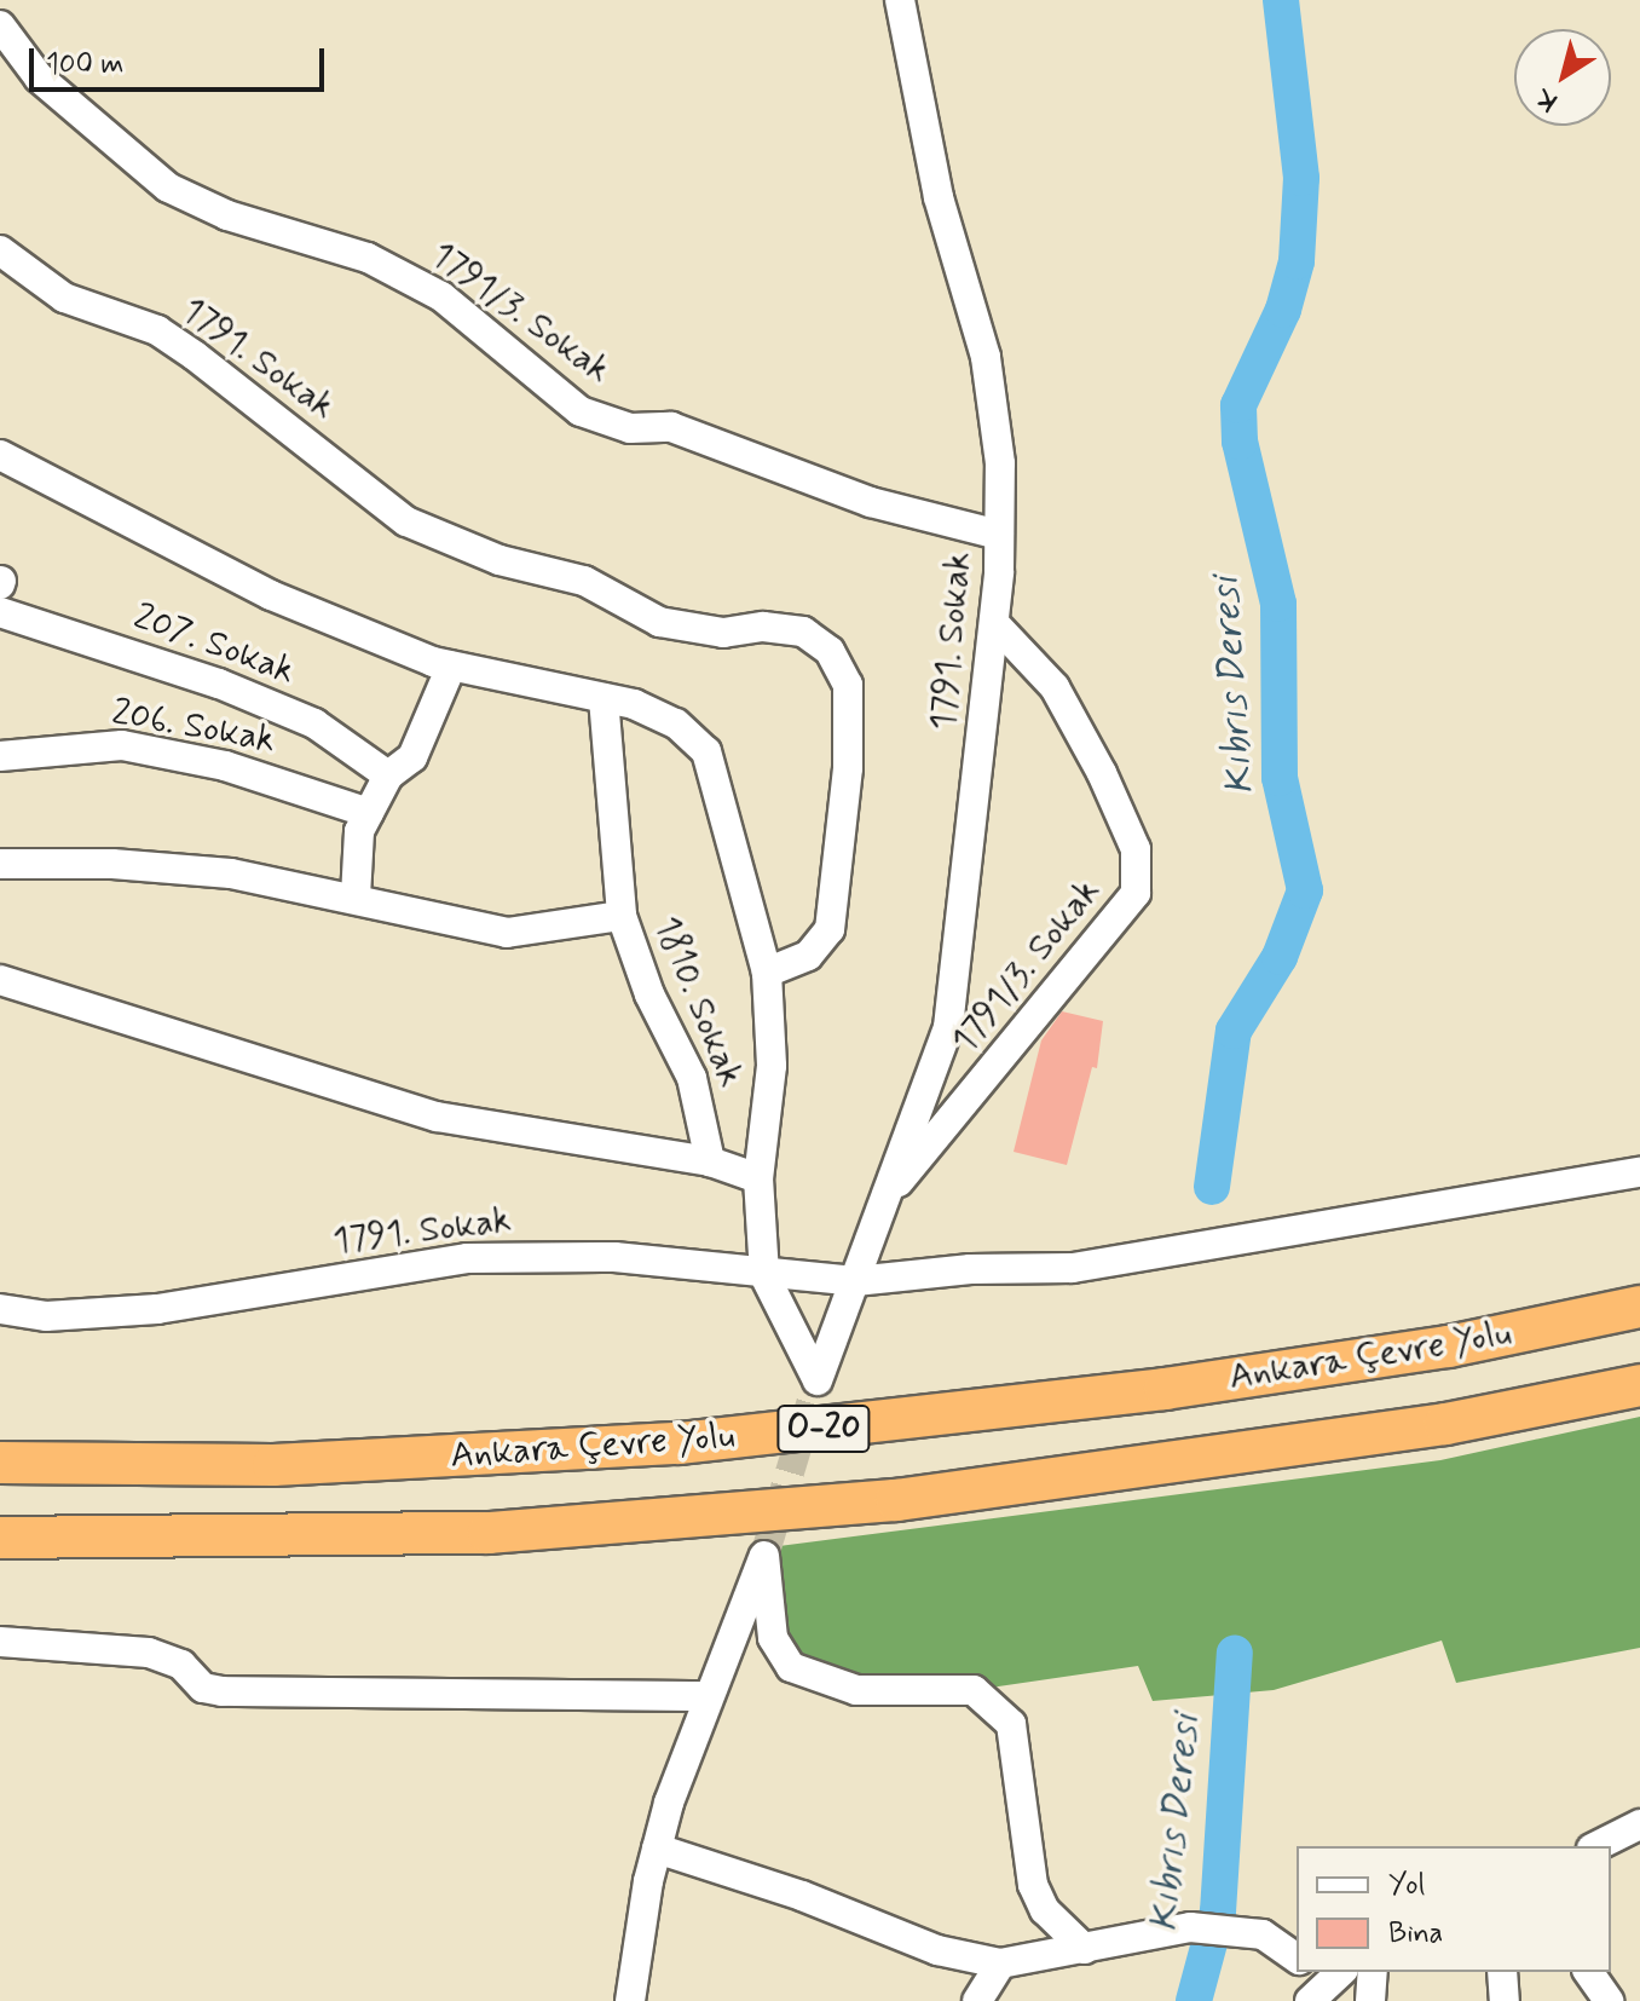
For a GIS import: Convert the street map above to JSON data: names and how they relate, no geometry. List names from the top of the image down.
{
  "streets": {
    "highway": ["Ankara Çevre Yolu", "O-20"],
    "street": [
      "1791/3. Sokak",
      "1791. Sokak",
      "207. Sokak",
      "206. Sokak",
      "1810. Sokak"
    ]
  },
  "crossings": [
    ["1791/3. Sokak", "1791. Sokak"]
  ],
  "water": ["Kıbrıs Deresi"],
  "legend": ["Yol", "Bina"],
  "scale_bar": "100 m",
  "north": "bottom left"
}
